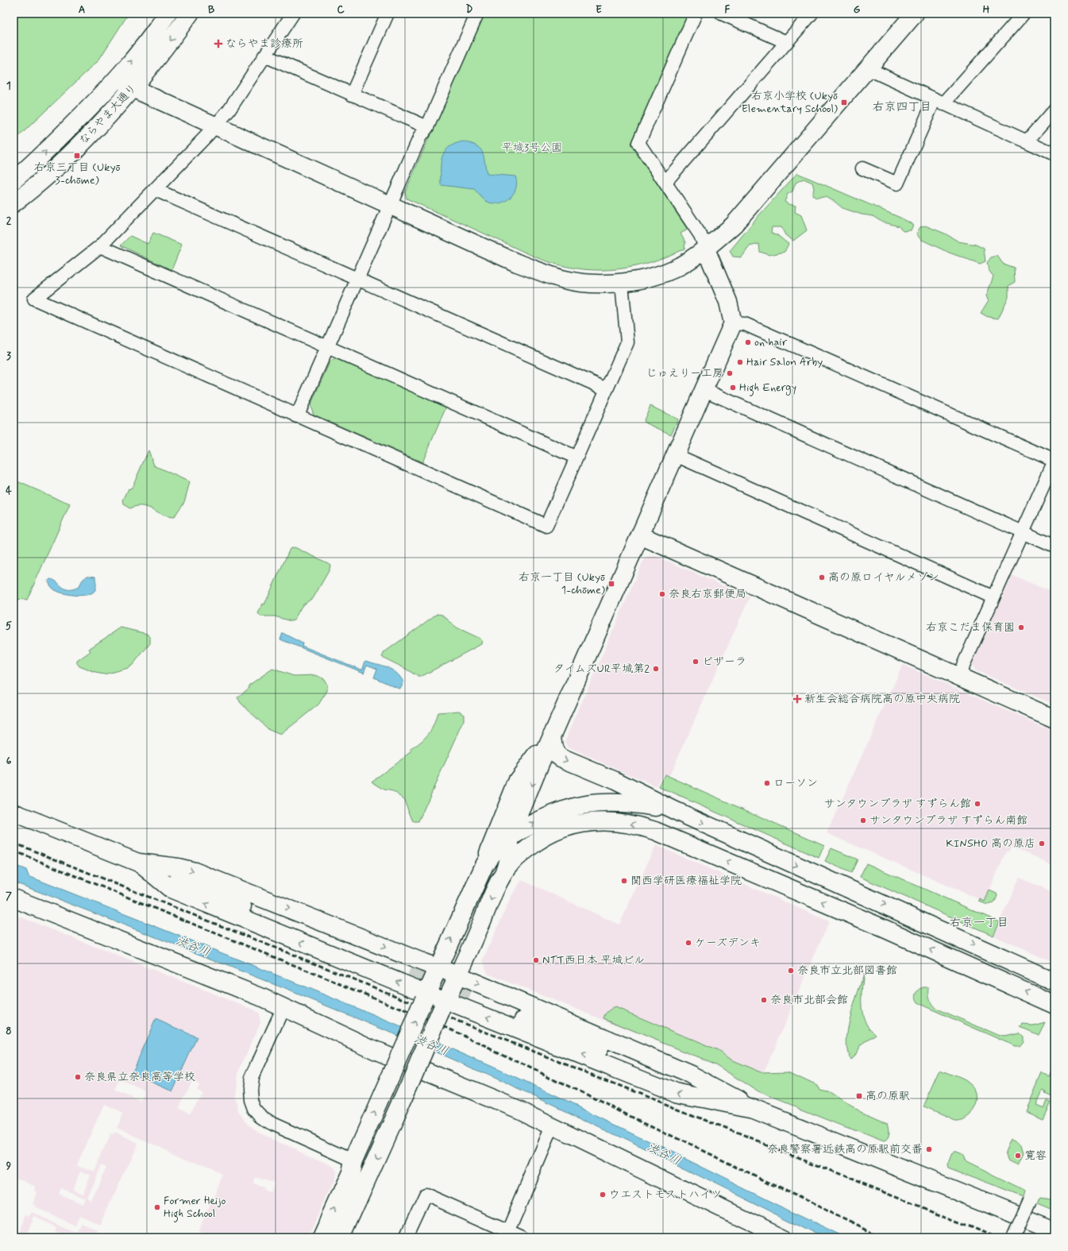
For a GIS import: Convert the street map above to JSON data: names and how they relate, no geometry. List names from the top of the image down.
{
  "streets": {
    "street": ["ならやま大通り"]
  },
  "districts": ["右京四丁目", "右京一丁目"],
  "water": ["渋谷川"],
  "parks": ["平城3号公園"],
  "places": {
    "health": ["ならやま診療所", "新生会総合病院高の原中央病院"],
    "transit": [
      "右京小学校 (Ukyō Elementary School)",
      "右京三丁目 (Ukyō 3-chōme)",
      "右京一丁目 (Ukyō 1-chōme)",
      "高の原駅"
    ],
    "other": [
      "on hair",
      "Hair Salon Arby",
      "じゅえりー工房",
      "High Energy",
      "高の原ロイヤルメゾン",
      "奈良右京郵便局",
      "右京こだま保育園",
      "ピザーラ",
      "タイムズUR平城第2",
      "ローソン",
      "サンタウンプラザ すずらん館",
      "サンタウンプラザ すずらん南館",
      "KINSHO 高の原店",
      "関西学研医療福祉学院",
      "ケーズデンキ",
      "NTT西日本 平城ビル",
      "奈良市立北部図書館",
      "奈良市北部会館",
      "奈良県立奈良高等学校",
      "奈良警察署近鉄高の原駅前交番",
      "寛容",
      "ウエストモストハイツ",
      "Former Heijo High School"
    ]
  },
  "grid": {
    "columns": [
      "A",
      "B",
      "C",
      "D",
      "E",
      "F",
      "G",
      "H"
    ],
    "rows": [
      "1",
      "2",
      "3",
      "4",
      "5",
      "6",
      "7",
      "8",
      "9"
    ]
  }
}
